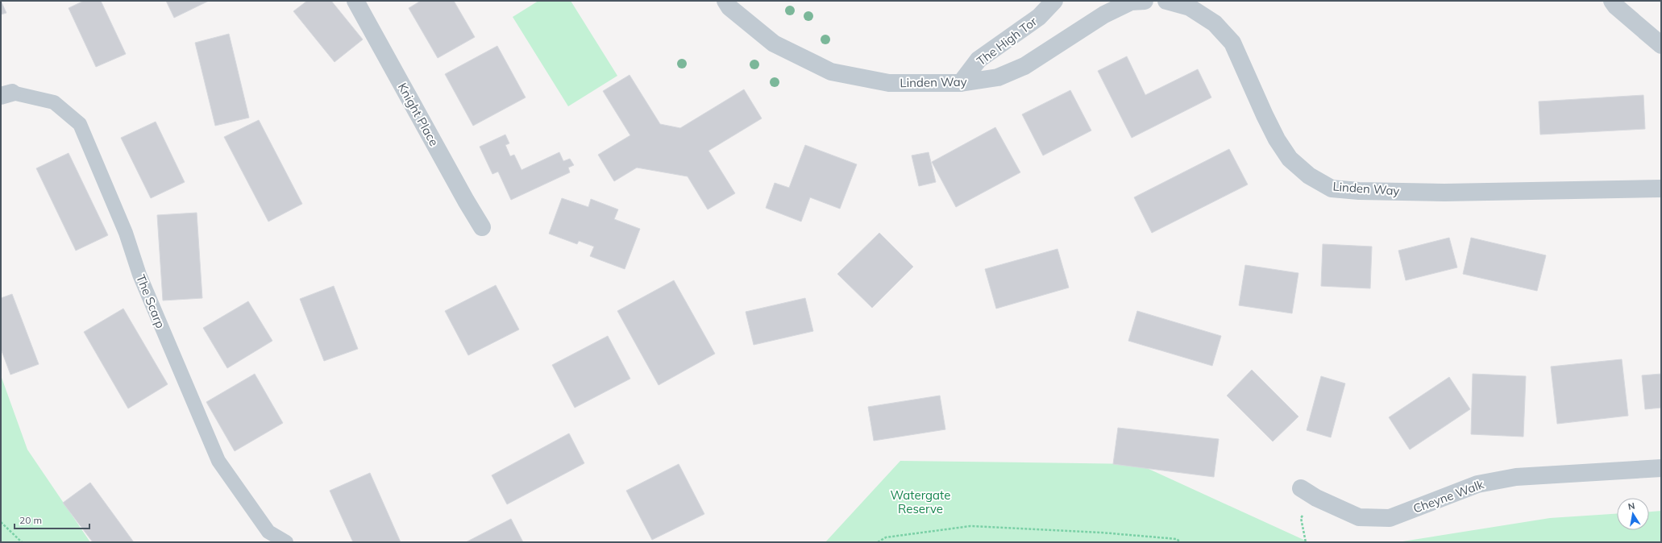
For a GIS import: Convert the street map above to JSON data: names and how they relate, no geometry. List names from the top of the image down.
{
  "streets": {
    "street": [
      "The High Tor",
      "Linden Way",
      "Knight Place",
      "Cheyne Walk"
    ],
    "lane": ["The Scarp"]
  },
  "crossings": [
    ["The High Tor", "Linden Way"]
  ],
  "parks": ["Watergate Reserve"],
  "scale_bar": "20 m",
  "north": "top"
}
